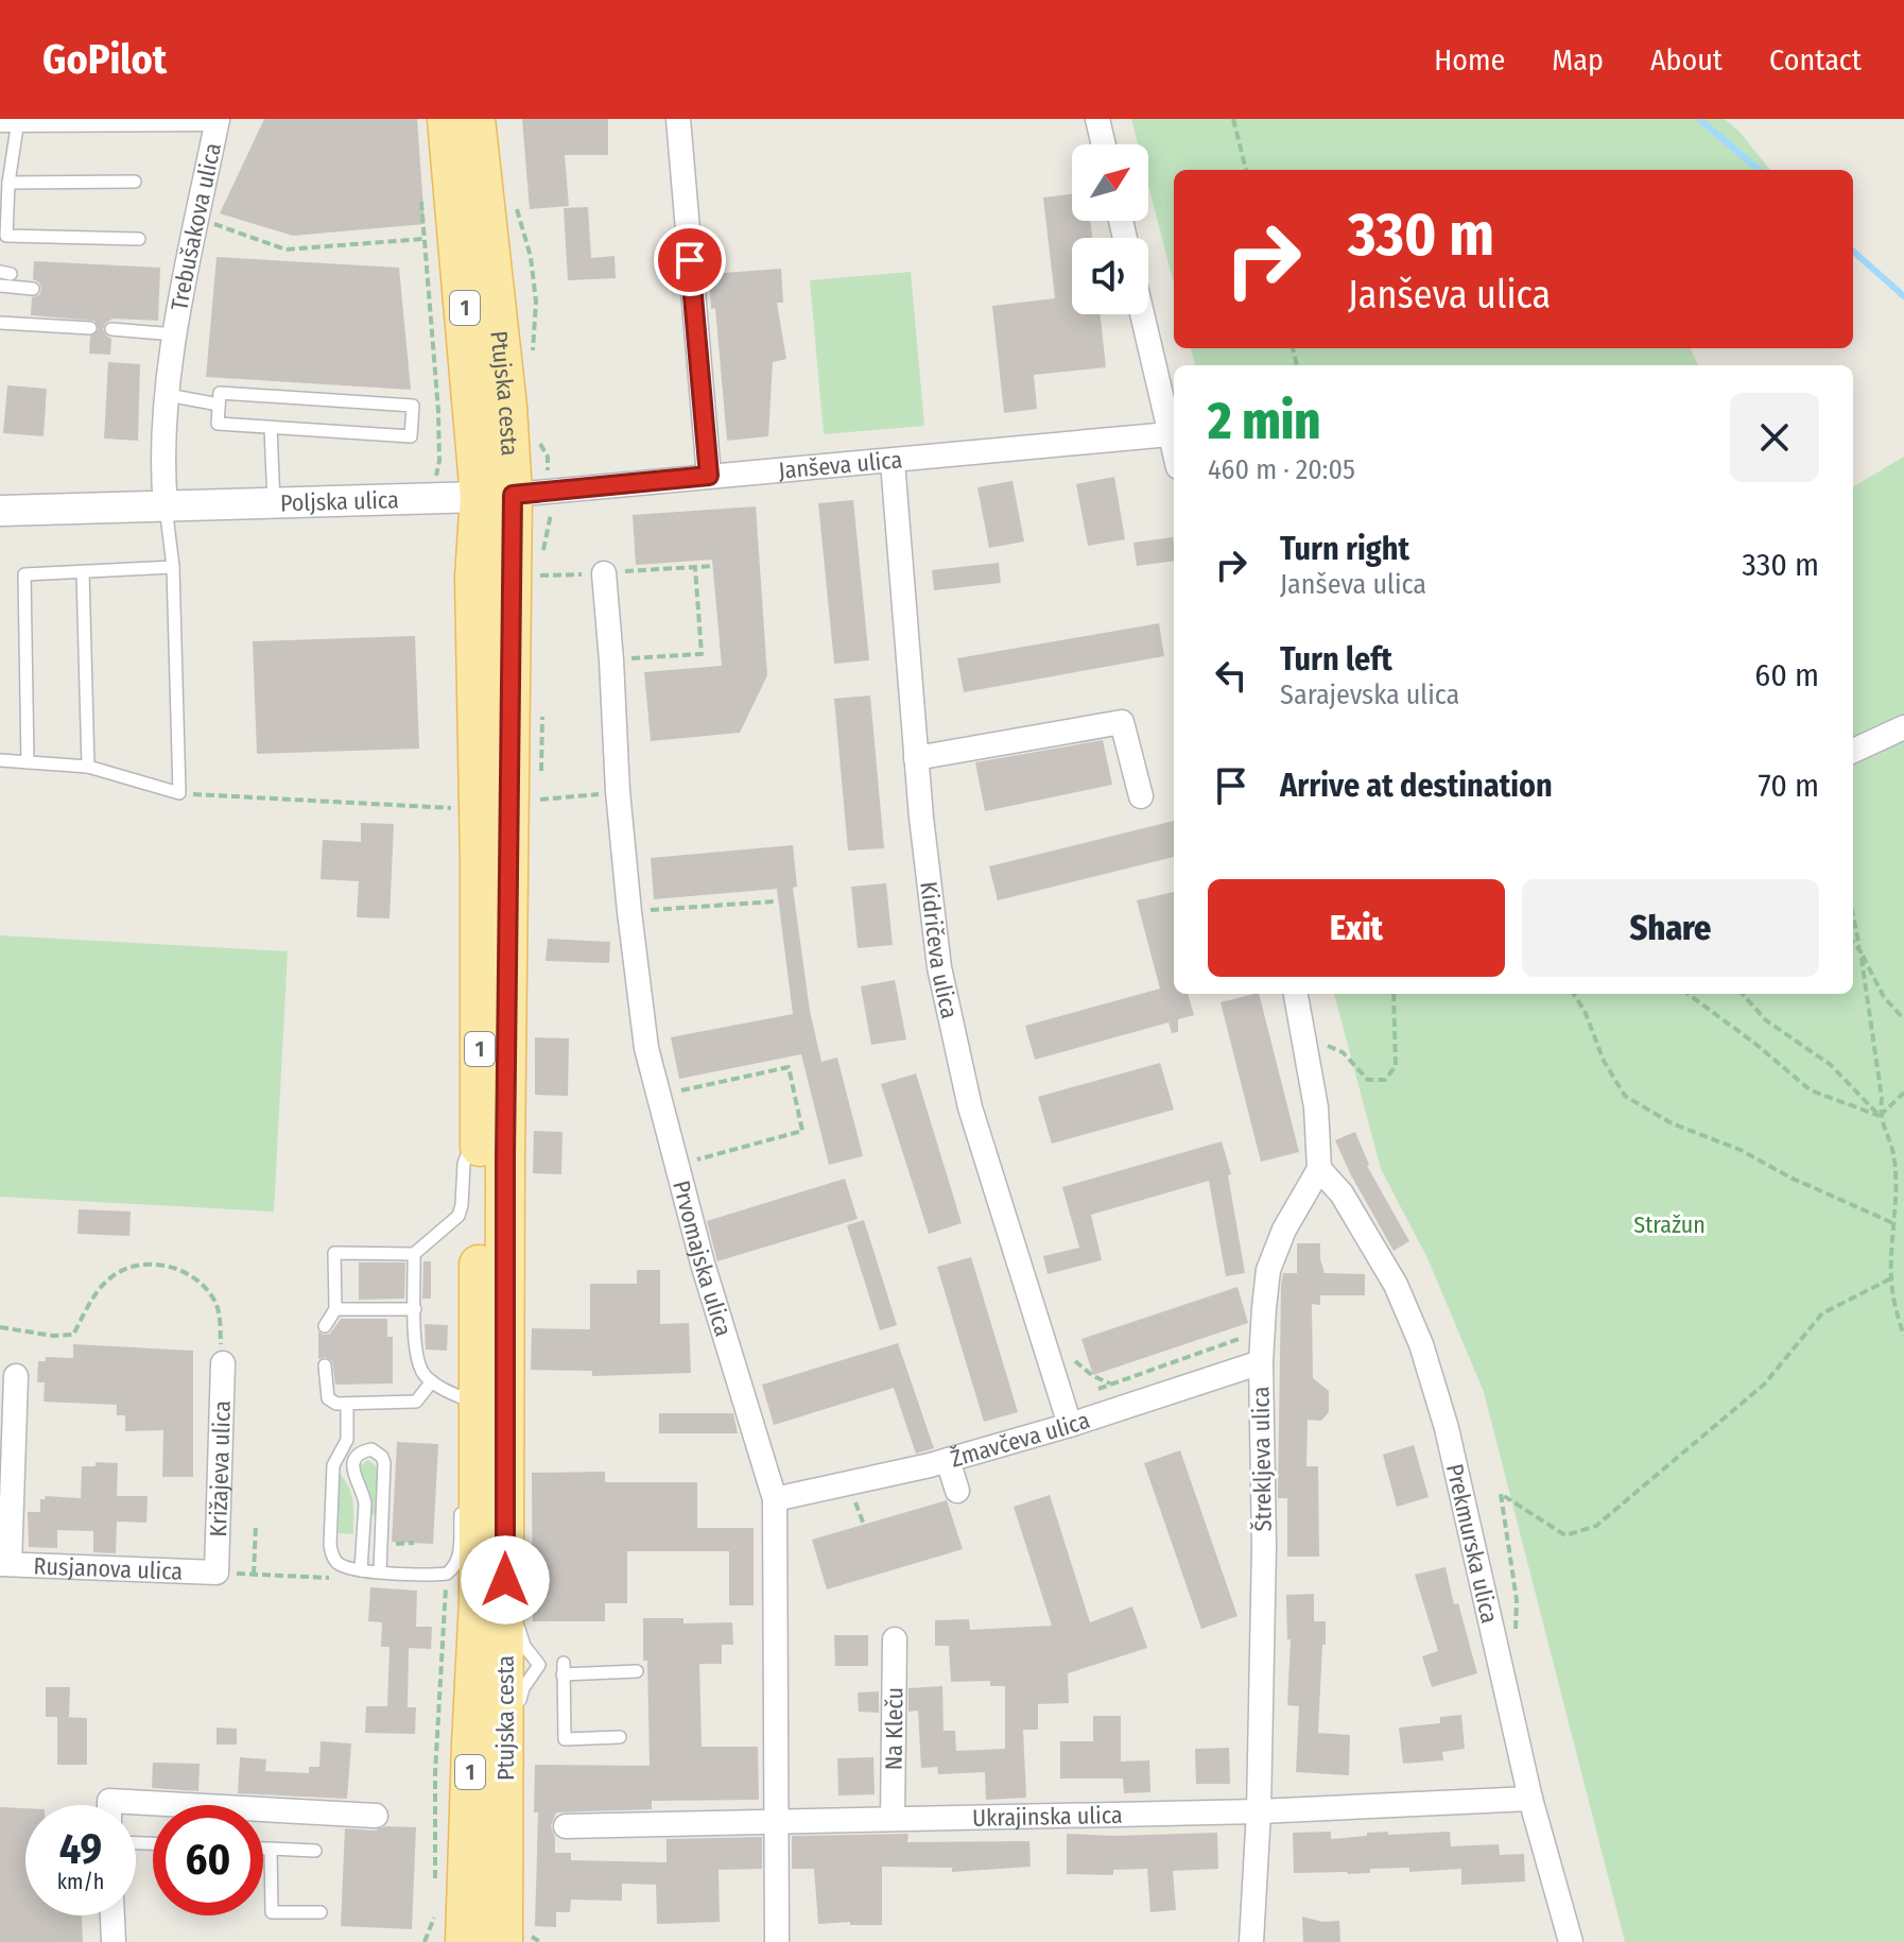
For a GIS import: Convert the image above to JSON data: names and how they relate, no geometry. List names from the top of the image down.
{
  "streets": {
    "main road": ["1", "Ptujska cesta"],
    "street": [
      "Trebušakova ulica",
      "Janševa ulica",
      "Poljska ulica",
      "Kidričeva ulica",
      "Prvomajska ulica",
      "Žmavčeva ulica",
      "Štrekljeva ulica",
      "Križajeva ulica",
      "Prekmurska ulica",
      "Rusjanova ulica",
      "Na Kleču",
      "Ukrajinska ulica"
    ]
  },
  "crossings": [
    ["Ptujska cesta", "Janševa ulica"],
    ["Ptujska cesta", "Poljska ulica"],
    ["Janševa ulica", "Poljska ulica"],
    ["Janševa ulica", "Kidričeva ulica"],
    ["Kidričeva ulica", "Žmavčeva ulica"],
    ["Prvomajska ulica", "Žmavčeva ulica"],
    ["Prvomajska ulica", "Ukrajinska ulica"],
    ["Žmavčeva ulica", "Štrekljeva ulica"],
    ["Štrekljeva ulica", "Prekmurska ulica"],
    ["Štrekljeva ulica", "Ukrajinska ulica"],
    ["Križajeva ulica", "Rusjanova ulica"],
    ["Prekmurska ulica", "Ukrajinska ulica"],
    ["Na Kleču", "Ukrajinska ulica"]
  ],
  "parks": ["Stražun"],
  "north": "top right",
  "page": {
    "header": "GoPilot",
    "nav": [
      "Home",
      "Map",
      "About",
      "Contact"
    ],
    "turn": ["330 m", "Janševa ulica"],
    "heading": ["2 min", "460 m · 20:05"],
    "list": [
      {
        "name": "Turn right",
        "note": "Janševa ulica",
        "value": "330 m"
      },
      {
        "name": "Turn left",
        "note": "Sarajevska ulica",
        "value": "60 m"
      },
      {
        "name": "Arrive at destination",
        "value": "70 m"
      }
    ],
    "buttons": ["Exit", "Share"],
    "speed": "49 km/h",
    "limit": "60"
  }
}
